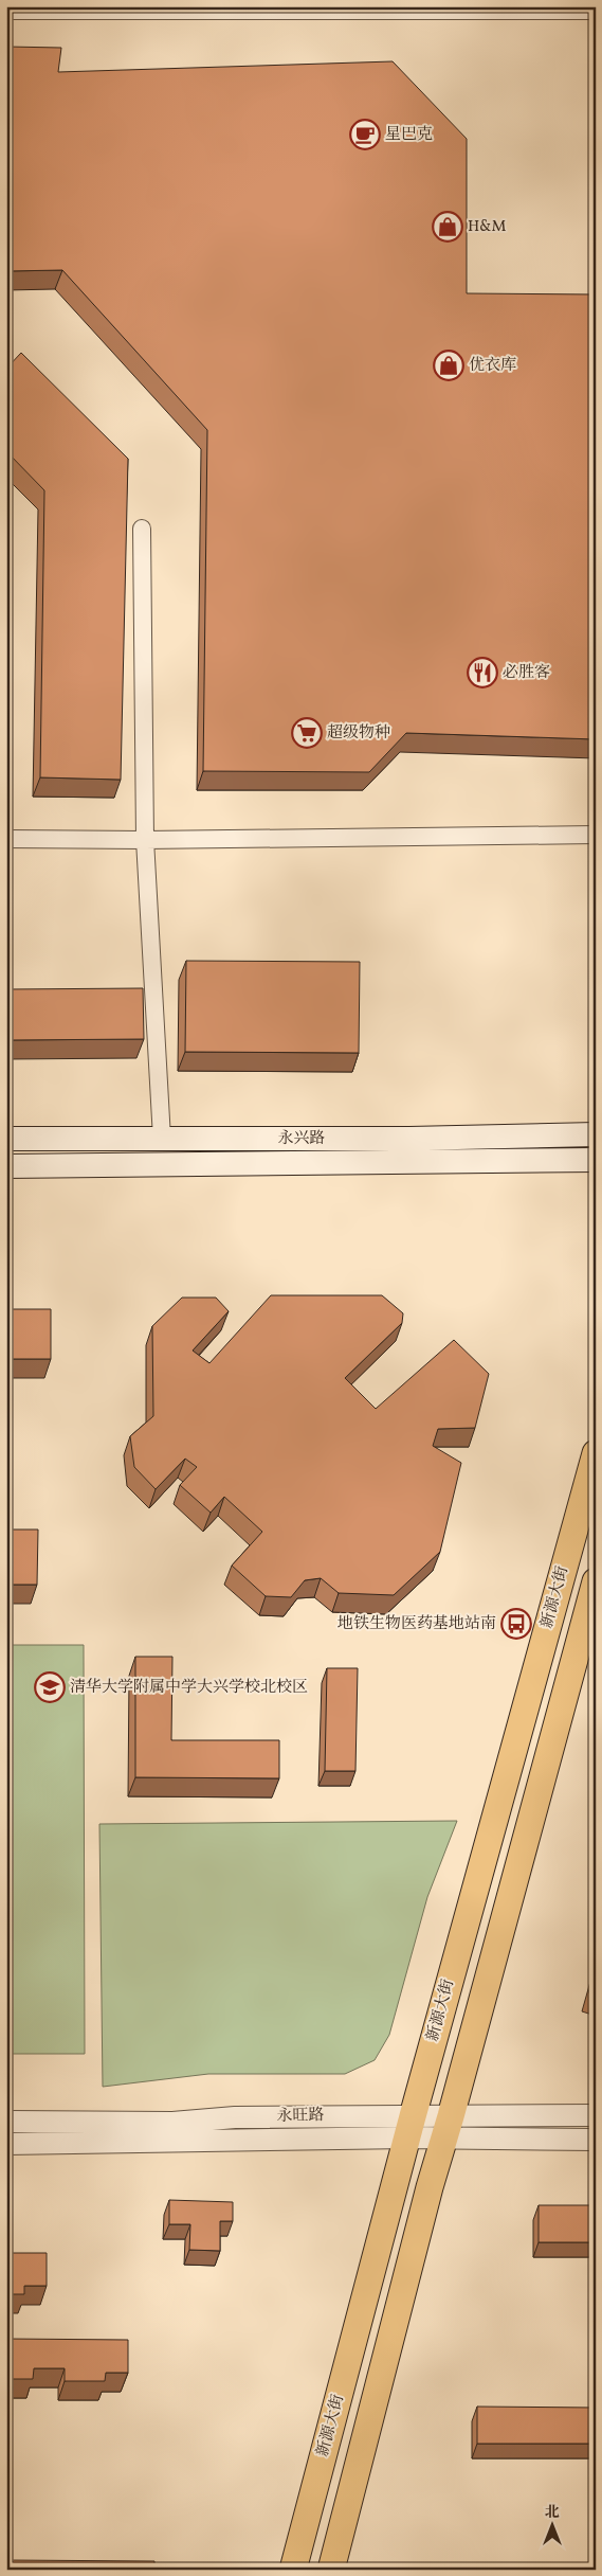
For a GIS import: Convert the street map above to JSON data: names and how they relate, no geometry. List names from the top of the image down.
{
  "streets": {
    "main road": ["永兴路", "新源大街"],
    "street": ["永旺路"]
  },
  "crossings": [
    ["新源大街", "永旺路"]
  ],
  "places": {
    "cafe": ["星巴克"],
    "shop": ["H&M", "优衣库"],
    "restaurant": ["必胜客"],
    "supermarket": ["超级物种"],
    "bus stop": ["地铁生物医药基地站南"],
    "school or university": ["清华大学附属中学大兴学校北校区"]
  },
  "north": "top"
}
